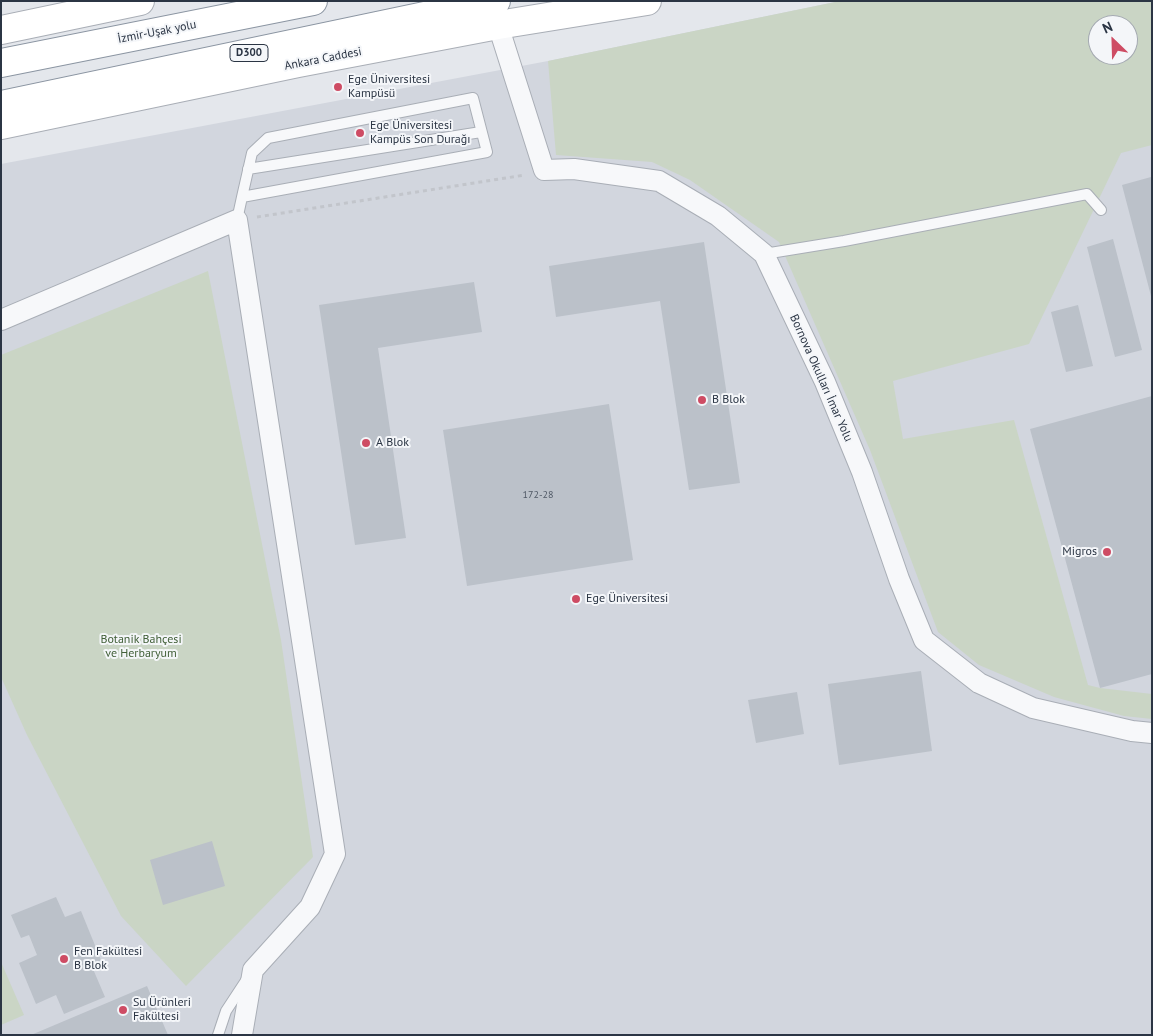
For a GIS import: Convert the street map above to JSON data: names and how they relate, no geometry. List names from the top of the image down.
{
  "streets": {
    "main road": ["İzmir-Uşak yolu", "D300", "Ankara Caddesi"],
    "street": ["Bornova Okulları İmar Yolu"]
  },
  "parks": ["Botanik Bahçesi ve Herbaryum"],
  "places": [
    "Ege Üniversitesi Kampüsü",
    "Ege Üniversitesi Kampüs Son Durağı",
    "B Blok",
    "A Blok",
    "Migros",
    "Ege Üniversitesi",
    "Fen Fakültesi B Blok",
    "Su Ürünleri Fakültesi"
  ],
  "house_numbers": ["172-28"],
  "north": "top left"
}
